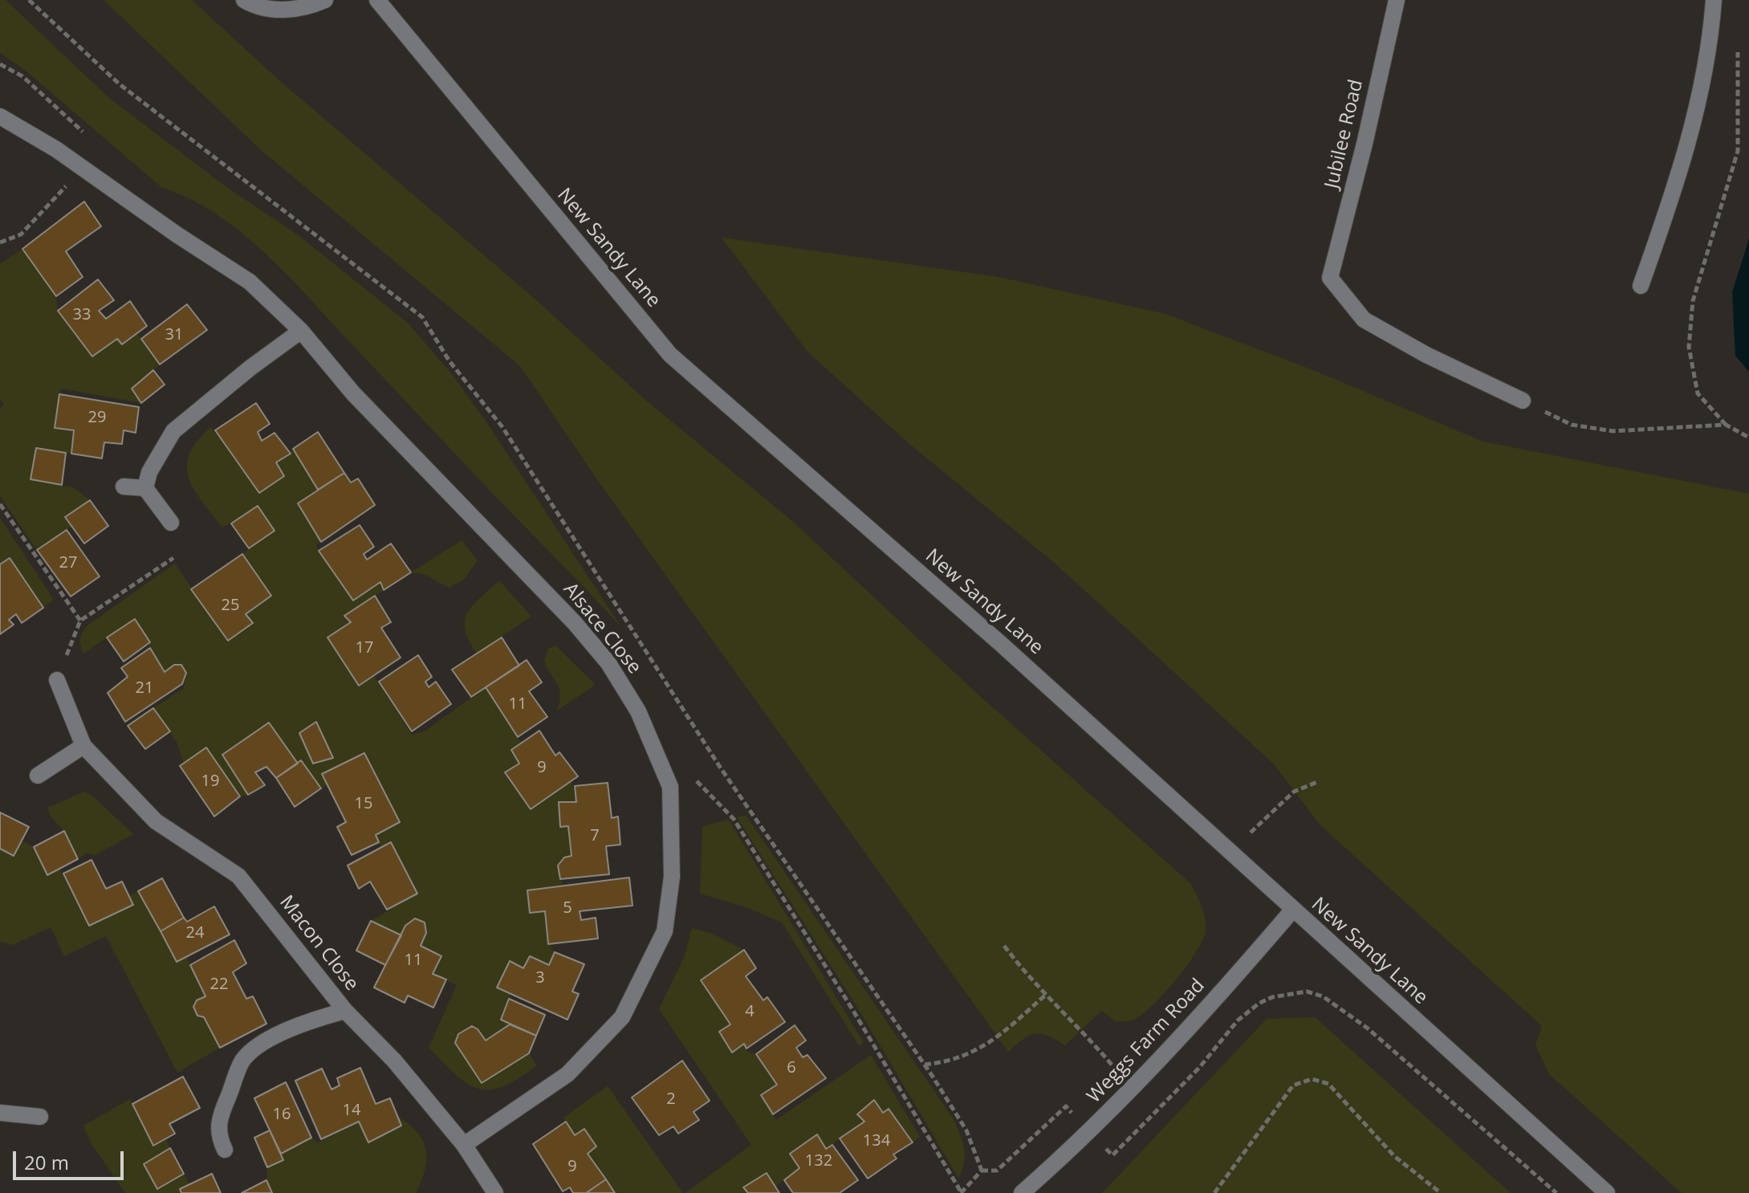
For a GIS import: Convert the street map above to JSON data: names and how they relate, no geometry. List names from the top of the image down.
{
  "streets": {
    "street": [
      "Jubilee Road",
      "New Sandy Lane",
      "Alsace Close",
      "Macon Close",
      "Weggs Farm Road"
    ]
  },
  "crossings": [
    ["New Sandy Lane", "Weggs Farm Road"],
    ["Alsace Close", "Macon Close"]
  ],
  "house_numbers": [
    "33",
    "31",
    "29",
    "27",
    "25",
    "17",
    "21",
    "11",
    "9",
    "19",
    "15",
    "7",
    "5",
    "24",
    "11",
    "3",
    "22",
    "4",
    "6",
    "2",
    "14",
    "16",
    "134",
    "132",
    "9"
  ],
  "scale_bar": "20 m"
}
